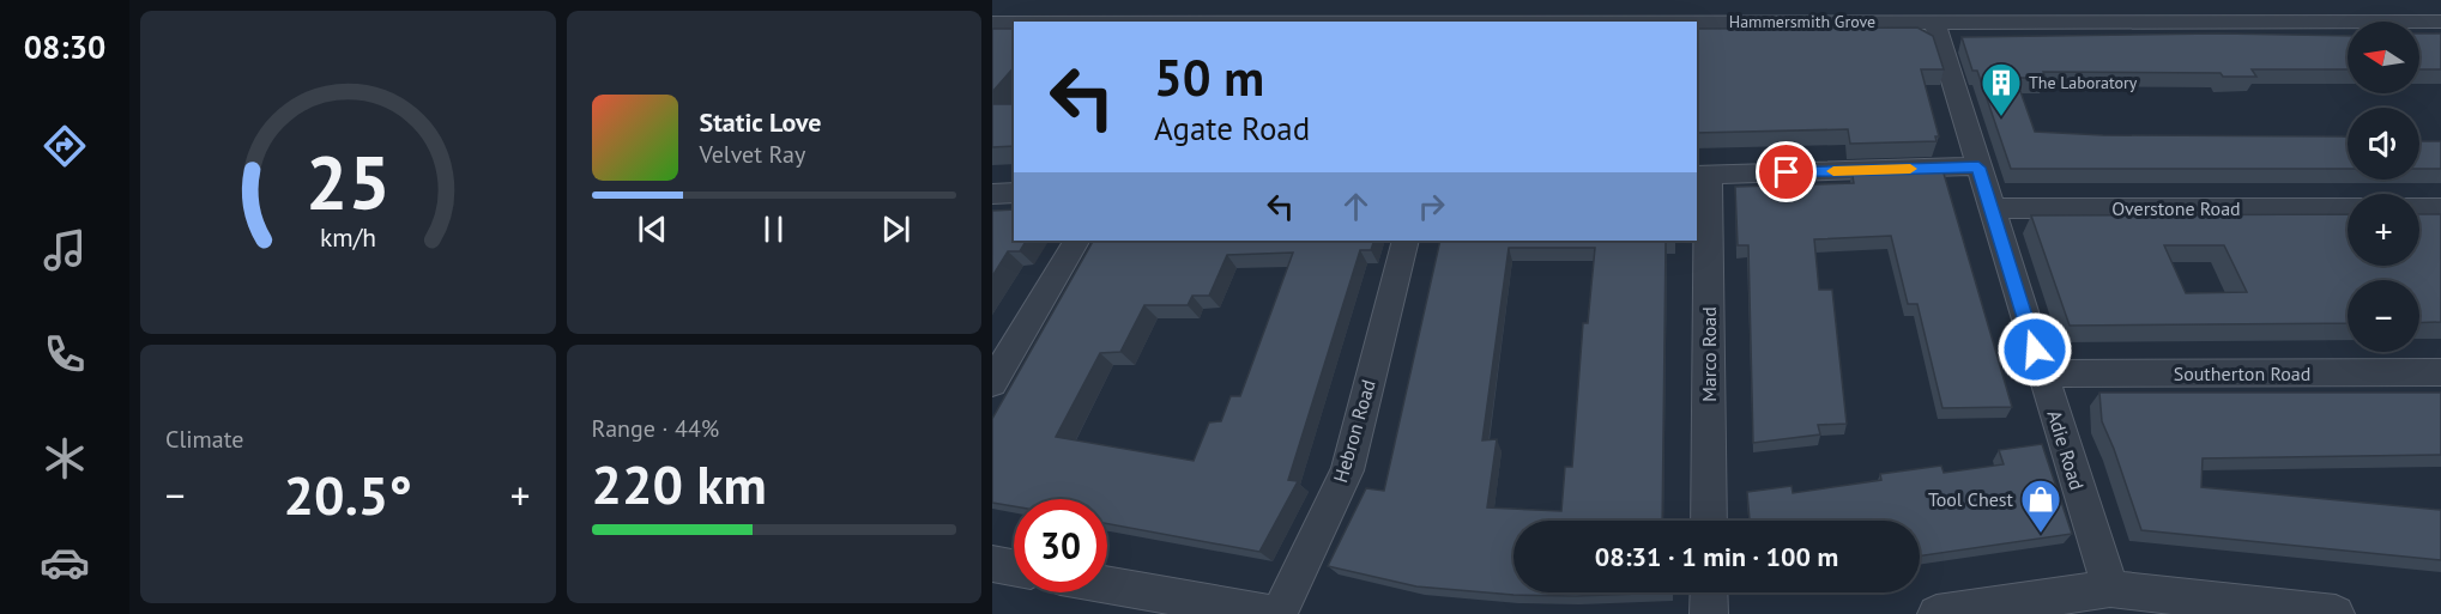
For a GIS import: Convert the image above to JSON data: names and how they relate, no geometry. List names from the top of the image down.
{
  "streets": {
    "street": [
      "Hammersmith Grove",
      "Overstone Road",
      "Marco Road",
      "Southerton Road",
      "Hebron Road",
      "Adie Road"
    ]
  },
  "crossings": [
    ["Hammersmith Grove", "Adie Road"],
    ["Overstone Road", "Adie Road"],
    ["Southerton Road", "Adie Road"]
  ],
  "places": {
    "building": ["The Laboratory"],
    "shop": ["Tool Chest"]
  },
  "north": "left",
  "page": {
    "tabs": "08:30",
    "map_buttons": ["+", "−"],
    "turn": ["50 m", "Agate Road"],
    "song": ["Static Love", "Velvet Ray"],
    "tile": [
      "Climate",
      ["Range · 44%", "220 km"]
    ],
    "heat": ["−", "20.5°", "+"],
    "limit": "30",
    "trip": "08:31 · 1 min · 100 m",
    "gauge": ["25", "km/h"]
  }
}
